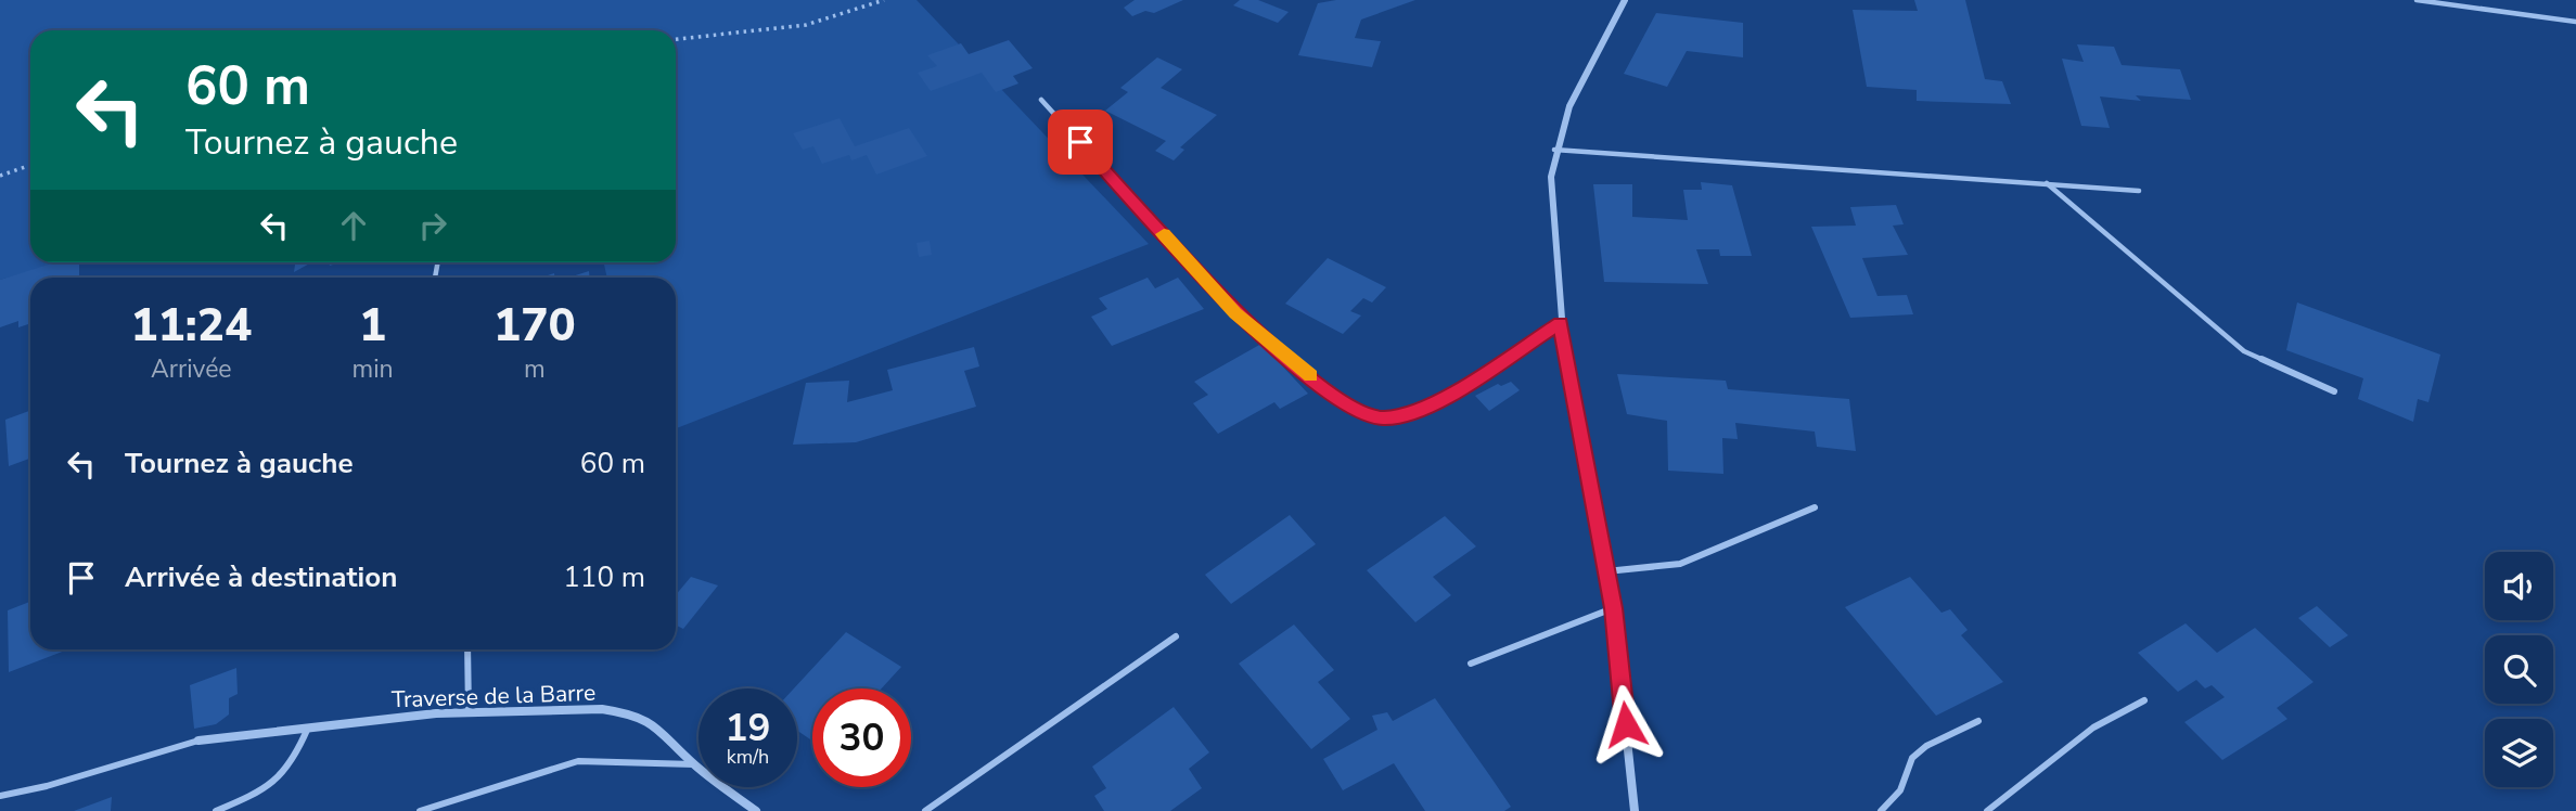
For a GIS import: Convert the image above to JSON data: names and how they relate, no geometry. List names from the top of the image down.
{
  "streets": {
    "street": ["Traverse de la Barre"]
  },
  "page": {
    "turn": ["60 m", "Tournez à gauche"],
    "eta": [
      "11:24",
      "Arrivée",
      "1",
      "min",
      "170",
      "m"
    ],
    "list": [
      {
        "name": "Tournez à gauche",
        "value": "60 m"
      },
      {
        "name": "Arrivée à destination",
        "value": "110 m"
      }
    ],
    "speed": "19 km/h",
    "limit": "30"
  }
}
